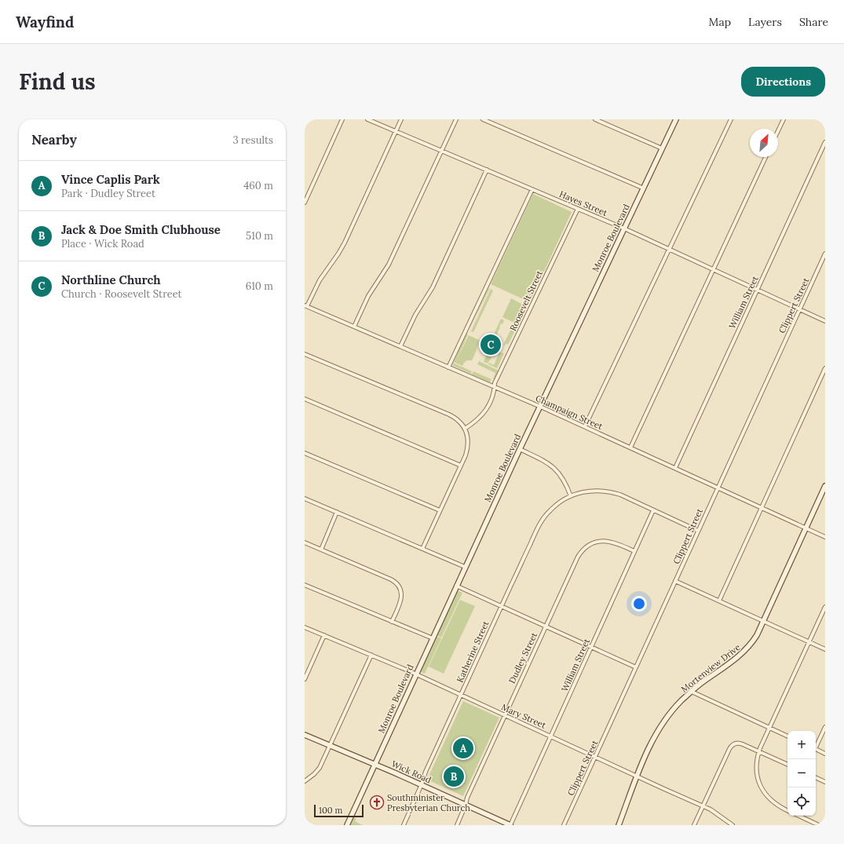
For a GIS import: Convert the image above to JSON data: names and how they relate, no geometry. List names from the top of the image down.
{
  "streets": {
    "street": [
      "Hayes Street",
      "Monroe Boulevard",
      "Roosevelt Street",
      "William Street",
      "Clippert Street",
      "Champaign Street",
      "Katherine Street",
      "Dudley Street",
      "Mortenview Drive",
      "Mary Street",
      "Wick Road"
    ]
  },
  "crossings": [
    ["Hayes Street", "Monroe Boulevard"],
    ["Hayes Street", "Roosevelt Street"],
    ["Hayes Street", "William Street"],
    ["Hayes Street", "Clippert Street"],
    ["Monroe Boulevard", "Champaign Street"],
    ["Monroe Boulevard", "Mary Street"],
    ["Monroe Boulevard", "Wick Road"],
    ["Roosevelt Street", "Champaign Street"],
    ["William Street", "Champaign Street"],
    ["William Street", "Katherine Street"],
    ["William Street", "Dudley Street"],
    ["William Street", "Mary Street"],
    ["William Street", "Wick Road"],
    ["Clippert Street", "Champaign Street"],
    ["Clippert Street", "Katherine Street"],
    ["Clippert Street", "Mary Street"],
    ["Champaign Street", "Mortenview Drive"],
    ["Katherine Street", "Mary Street"],
    ["Katherine Street", "Wick Road"],
    ["Dudley Street", "Mary Street"],
    ["Dudley Street", "Wick Road"],
    ["Mortenview Drive", "Mary Street"]
  ],
  "places": {
    "church": ["Southminister Presbyterian Church"]
  },
  "scale_bar": "100 m",
  "north": "top right",
  "page": {
    "header": "Wayfind",
    "nav": ["Map", "Layers", "Share"],
    "buttons": "Directions",
    "title": "Find us",
    "heading": ["Nearby", "3 results"],
    "list": [
      {
        "mark": "A",
        "name": "Vince Caplis Park",
        "note": "Park · Dudley Street",
        "value": "460 m"
      },
      {
        "mark": "B",
        "name": "Jack & Doe Smith Clubhouse",
        "note": "Place · Wick Road",
        "value": "510 m"
      },
      {
        "mark": "C",
        "name": "Northline Church",
        "note": "Church · Roosevelt Street",
        "value": "610 m"
      }
    ],
    "pins": ["C", "A", "B"],
    "map_buttons": ["+", "−"],
    "scale": "100 m"
  }
}
